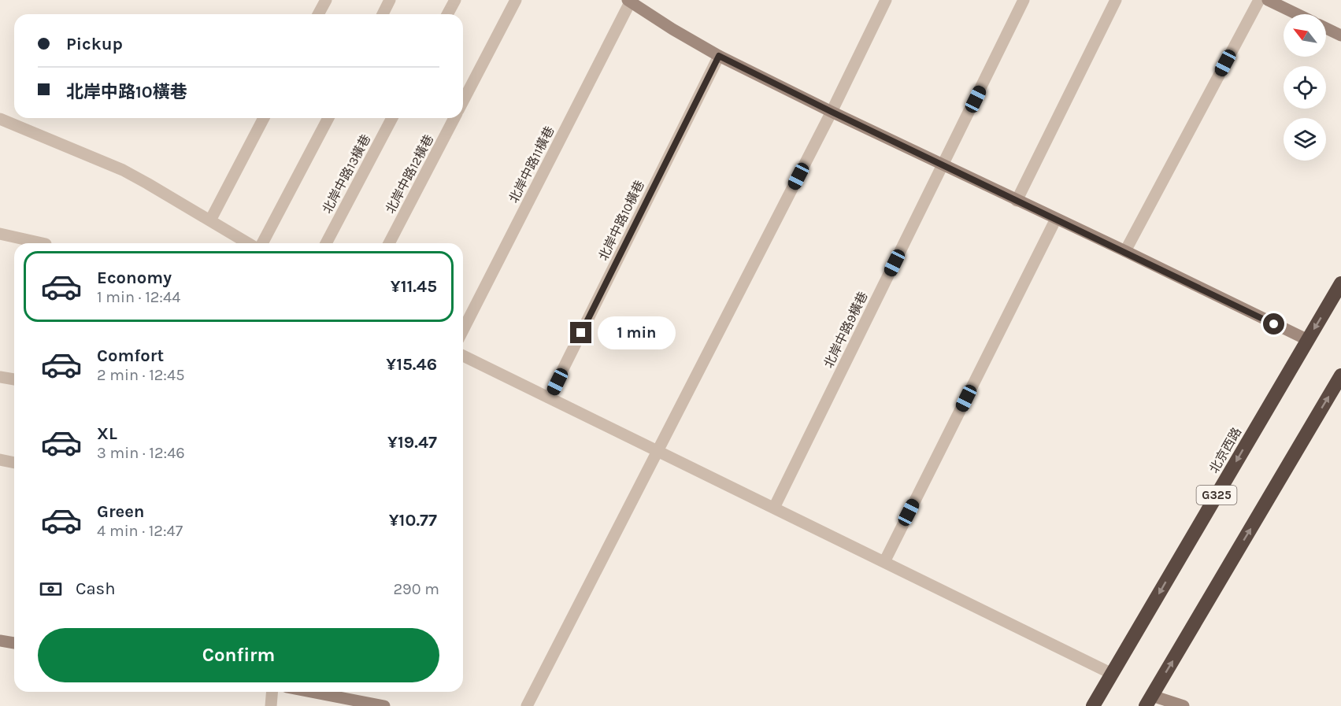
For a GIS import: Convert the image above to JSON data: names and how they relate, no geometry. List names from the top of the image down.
{
  "streets": {
    "highway": ["北京西路", "G325"],
    "street": [
      "北岸中路11橫巷",
      "北岸中路13橫巷",
      "北岸中路12橫巷",
      "北岸中路10橫巷",
      "北岸中路9橫巷"
    ]
  },
  "north": "top left",
  "page": {
    "banner": ["Pickup", "北岸中路10橫巷"],
    "list": [
      {
        "name": "Economy",
        "note": "1 min · 12:44",
        "value": "¥11.45"
      },
      {
        "name": "Comfort",
        "note": "2 min · 12:45",
        "value": "¥15.46"
      },
      {
        "name": "XL",
        "note": "3 min · 12:46",
        "value": "¥19.47"
      },
      {
        "name": "Green",
        "note": "4 min · 12:47",
        "value": "¥10.77"
      }
    ],
    "bubble": "1 min",
    "pay": ["Cash", "290 m"],
    "buttons": "Confirm"
  }
}
